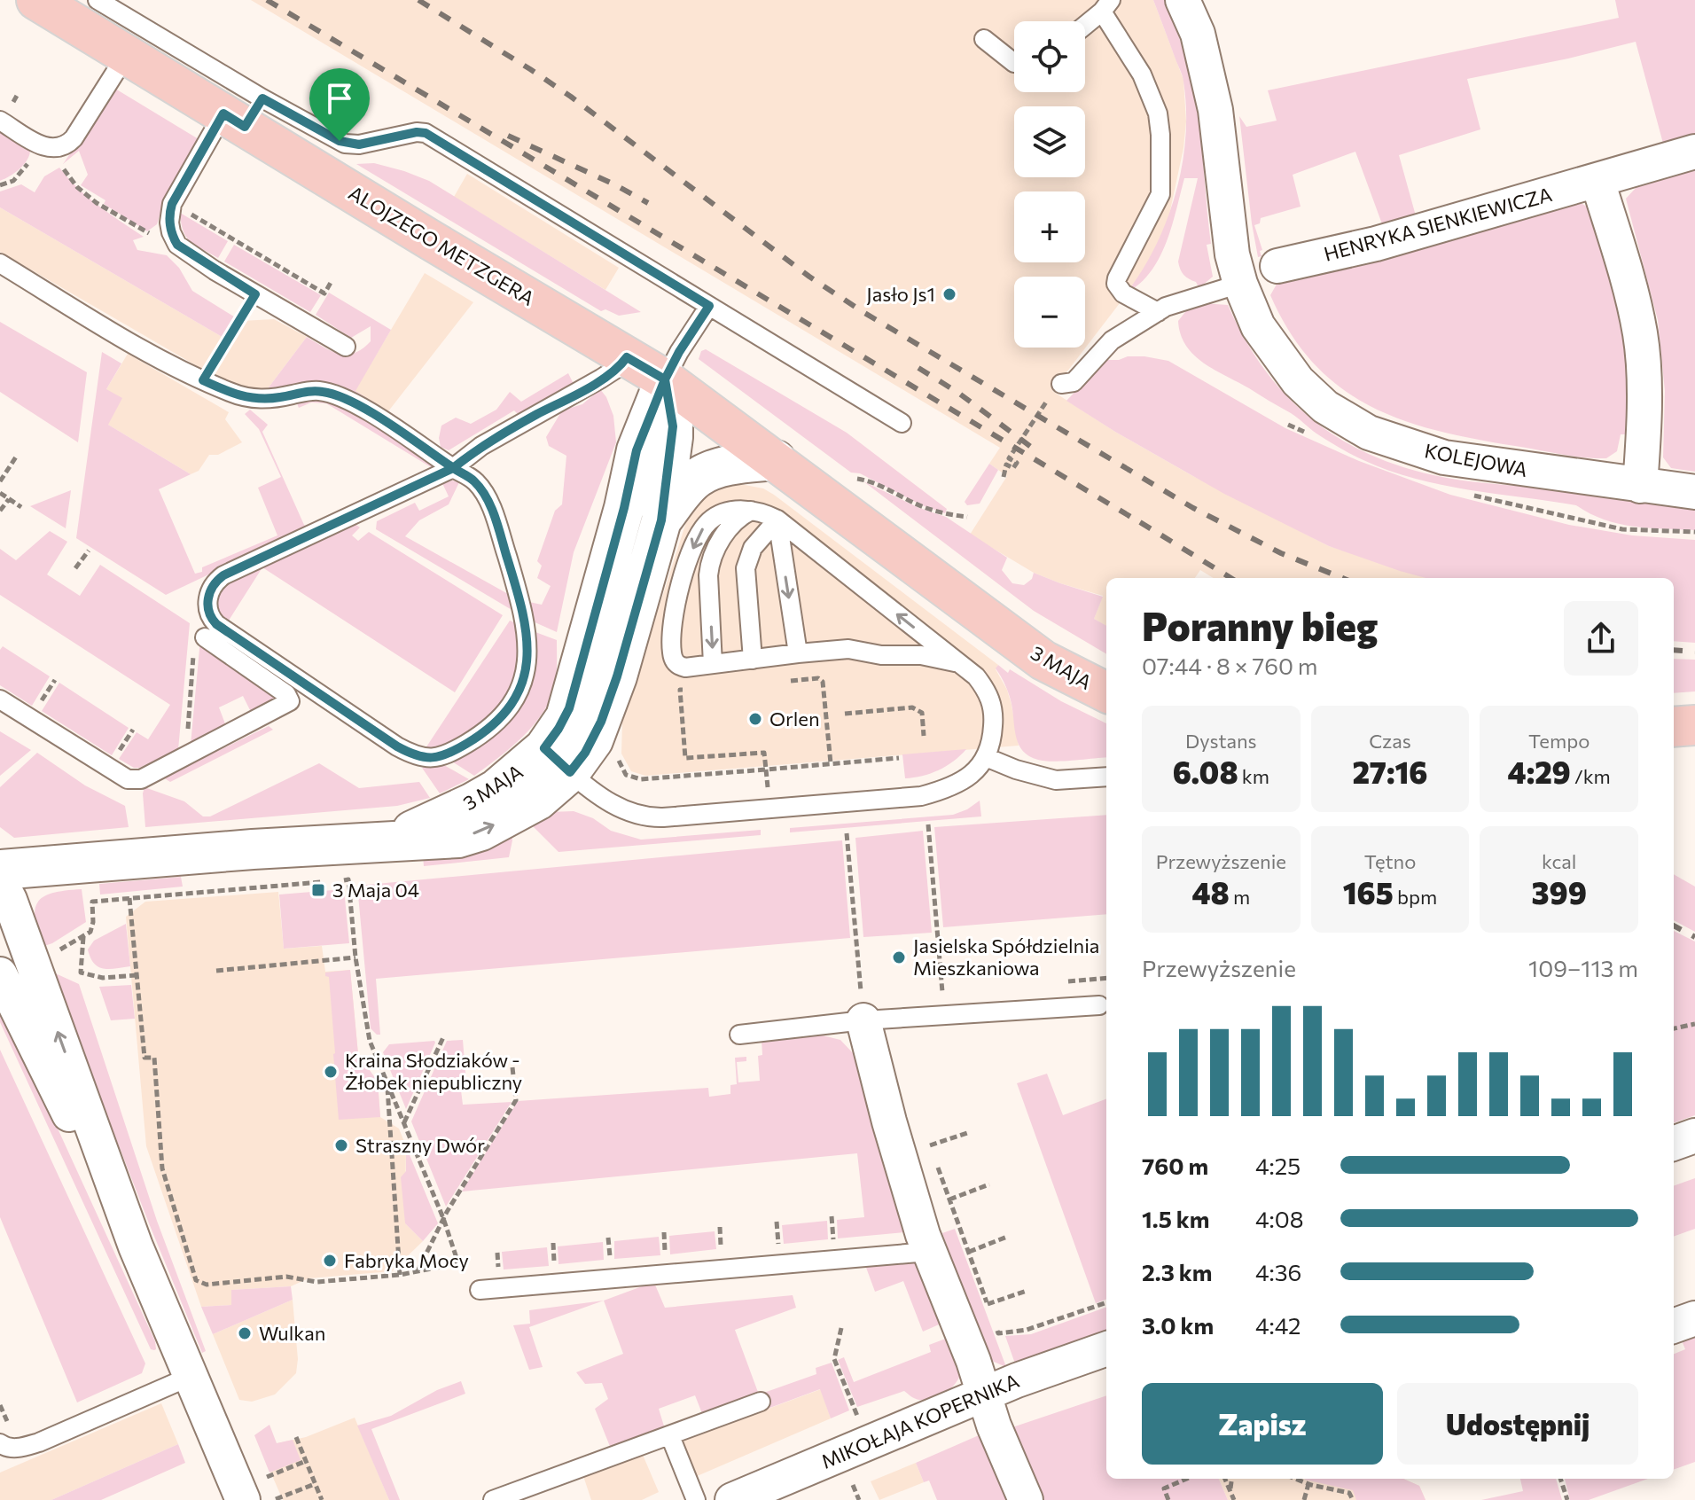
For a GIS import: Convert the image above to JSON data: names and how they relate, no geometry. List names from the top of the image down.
{
  "streets": {
    "main road": ["ALOJZEGO METZGERA", "3 MAJA"],
    "street": ["HENRYKA SIENKIEWICZA", "KOLEJOWA", "MIKOŁAJA KOPERNIKA"]
  },
  "crossings": [
    ["ALOJZEGO METZGERA", "3 MAJA"]
  ],
  "places": {
    "other": [
      "Jasło Js1",
      "Orlen",
      "Jasielska Spółdzielnia Mieszkaniowa",
      "Kraina Słodziaków - Żłobek niepubliczny",
      "Straszny Dwór",
      "Fabryka Mocy",
      "Wulkan"
    ],
    "transit": ["3 Maja 04"]
  },
  "page": {
    "map_buttons": ["+", "−"],
    "heading": ["Poranny bieg", "07:44 · 8 × 760 m"],
    "stats": [
      ["Dystans", "6.08 km"],
      ["Czas", "27:16"],
      ["Tempo", "4:29 /km"],
      ["Przewyższenie", "48 m"],
      ["Tętno", "165 bpm"],
      ["kcal", "399"]
    ],
    "chart": ["Przewyższenie", "109–113 m"],
    "list": [
      {
        "name": "760 m",
        "note": "4:25"
      },
      {
        "name": "1.5 km",
        "note": "4:08"
      },
      {
        "name": "2.3 km",
        "note": "4:36"
      },
      {
        "name": "3.0 km",
        "note": "4:42"
      }
    ],
    "buttons": ["Zapisz", "Udostępnij"]
  }
}
